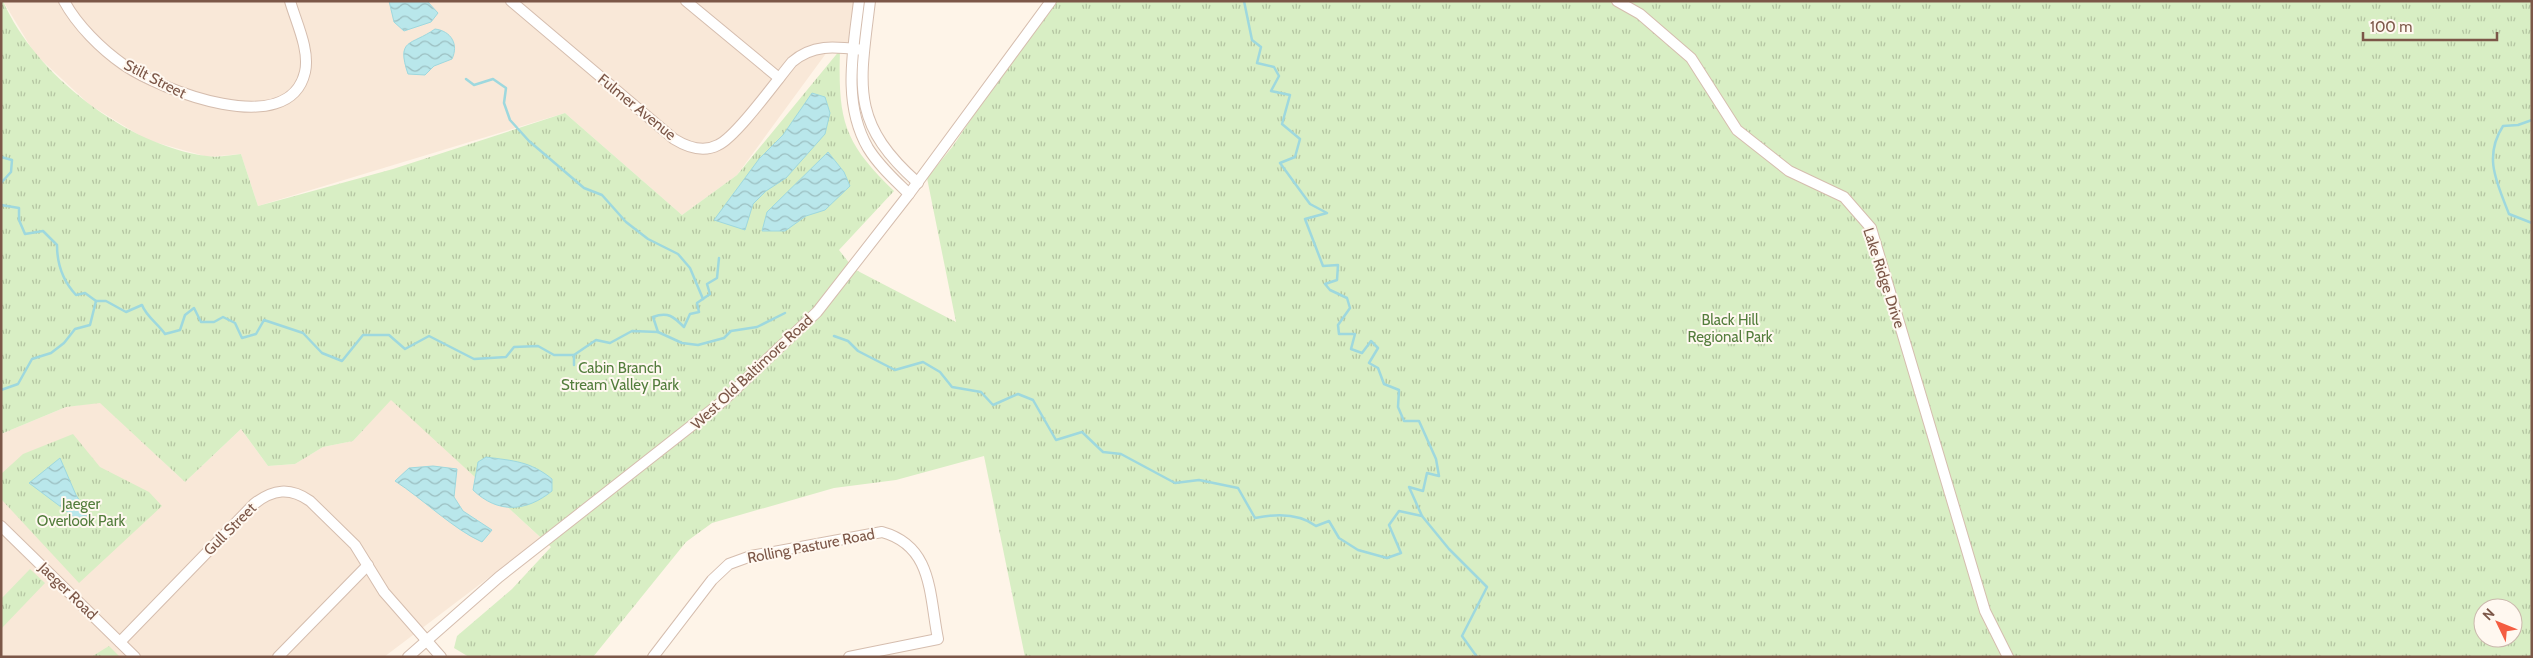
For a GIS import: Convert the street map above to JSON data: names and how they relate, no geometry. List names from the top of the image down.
{
  "streets": {
    "street": [
      "Stilt Street",
      "Fulmer Avenue",
      "Lake Ridge Drive",
      "West Old Baltimore Road",
      "Gull Street",
      "Rolling Pasture Road",
      "Jaeger Road"
    ]
  },
  "crossings": [
    ["West Old Baltimore Road", "Gull Street"],
    ["Gull Street", "Jaeger Road"]
  ],
  "parks": ["Black Hill Regional Park", "Cabin Branch Stream Valley Park", "Jaeger Overlook Park"],
  "scale_bar": "100 m",
  "north": "top left"
}
